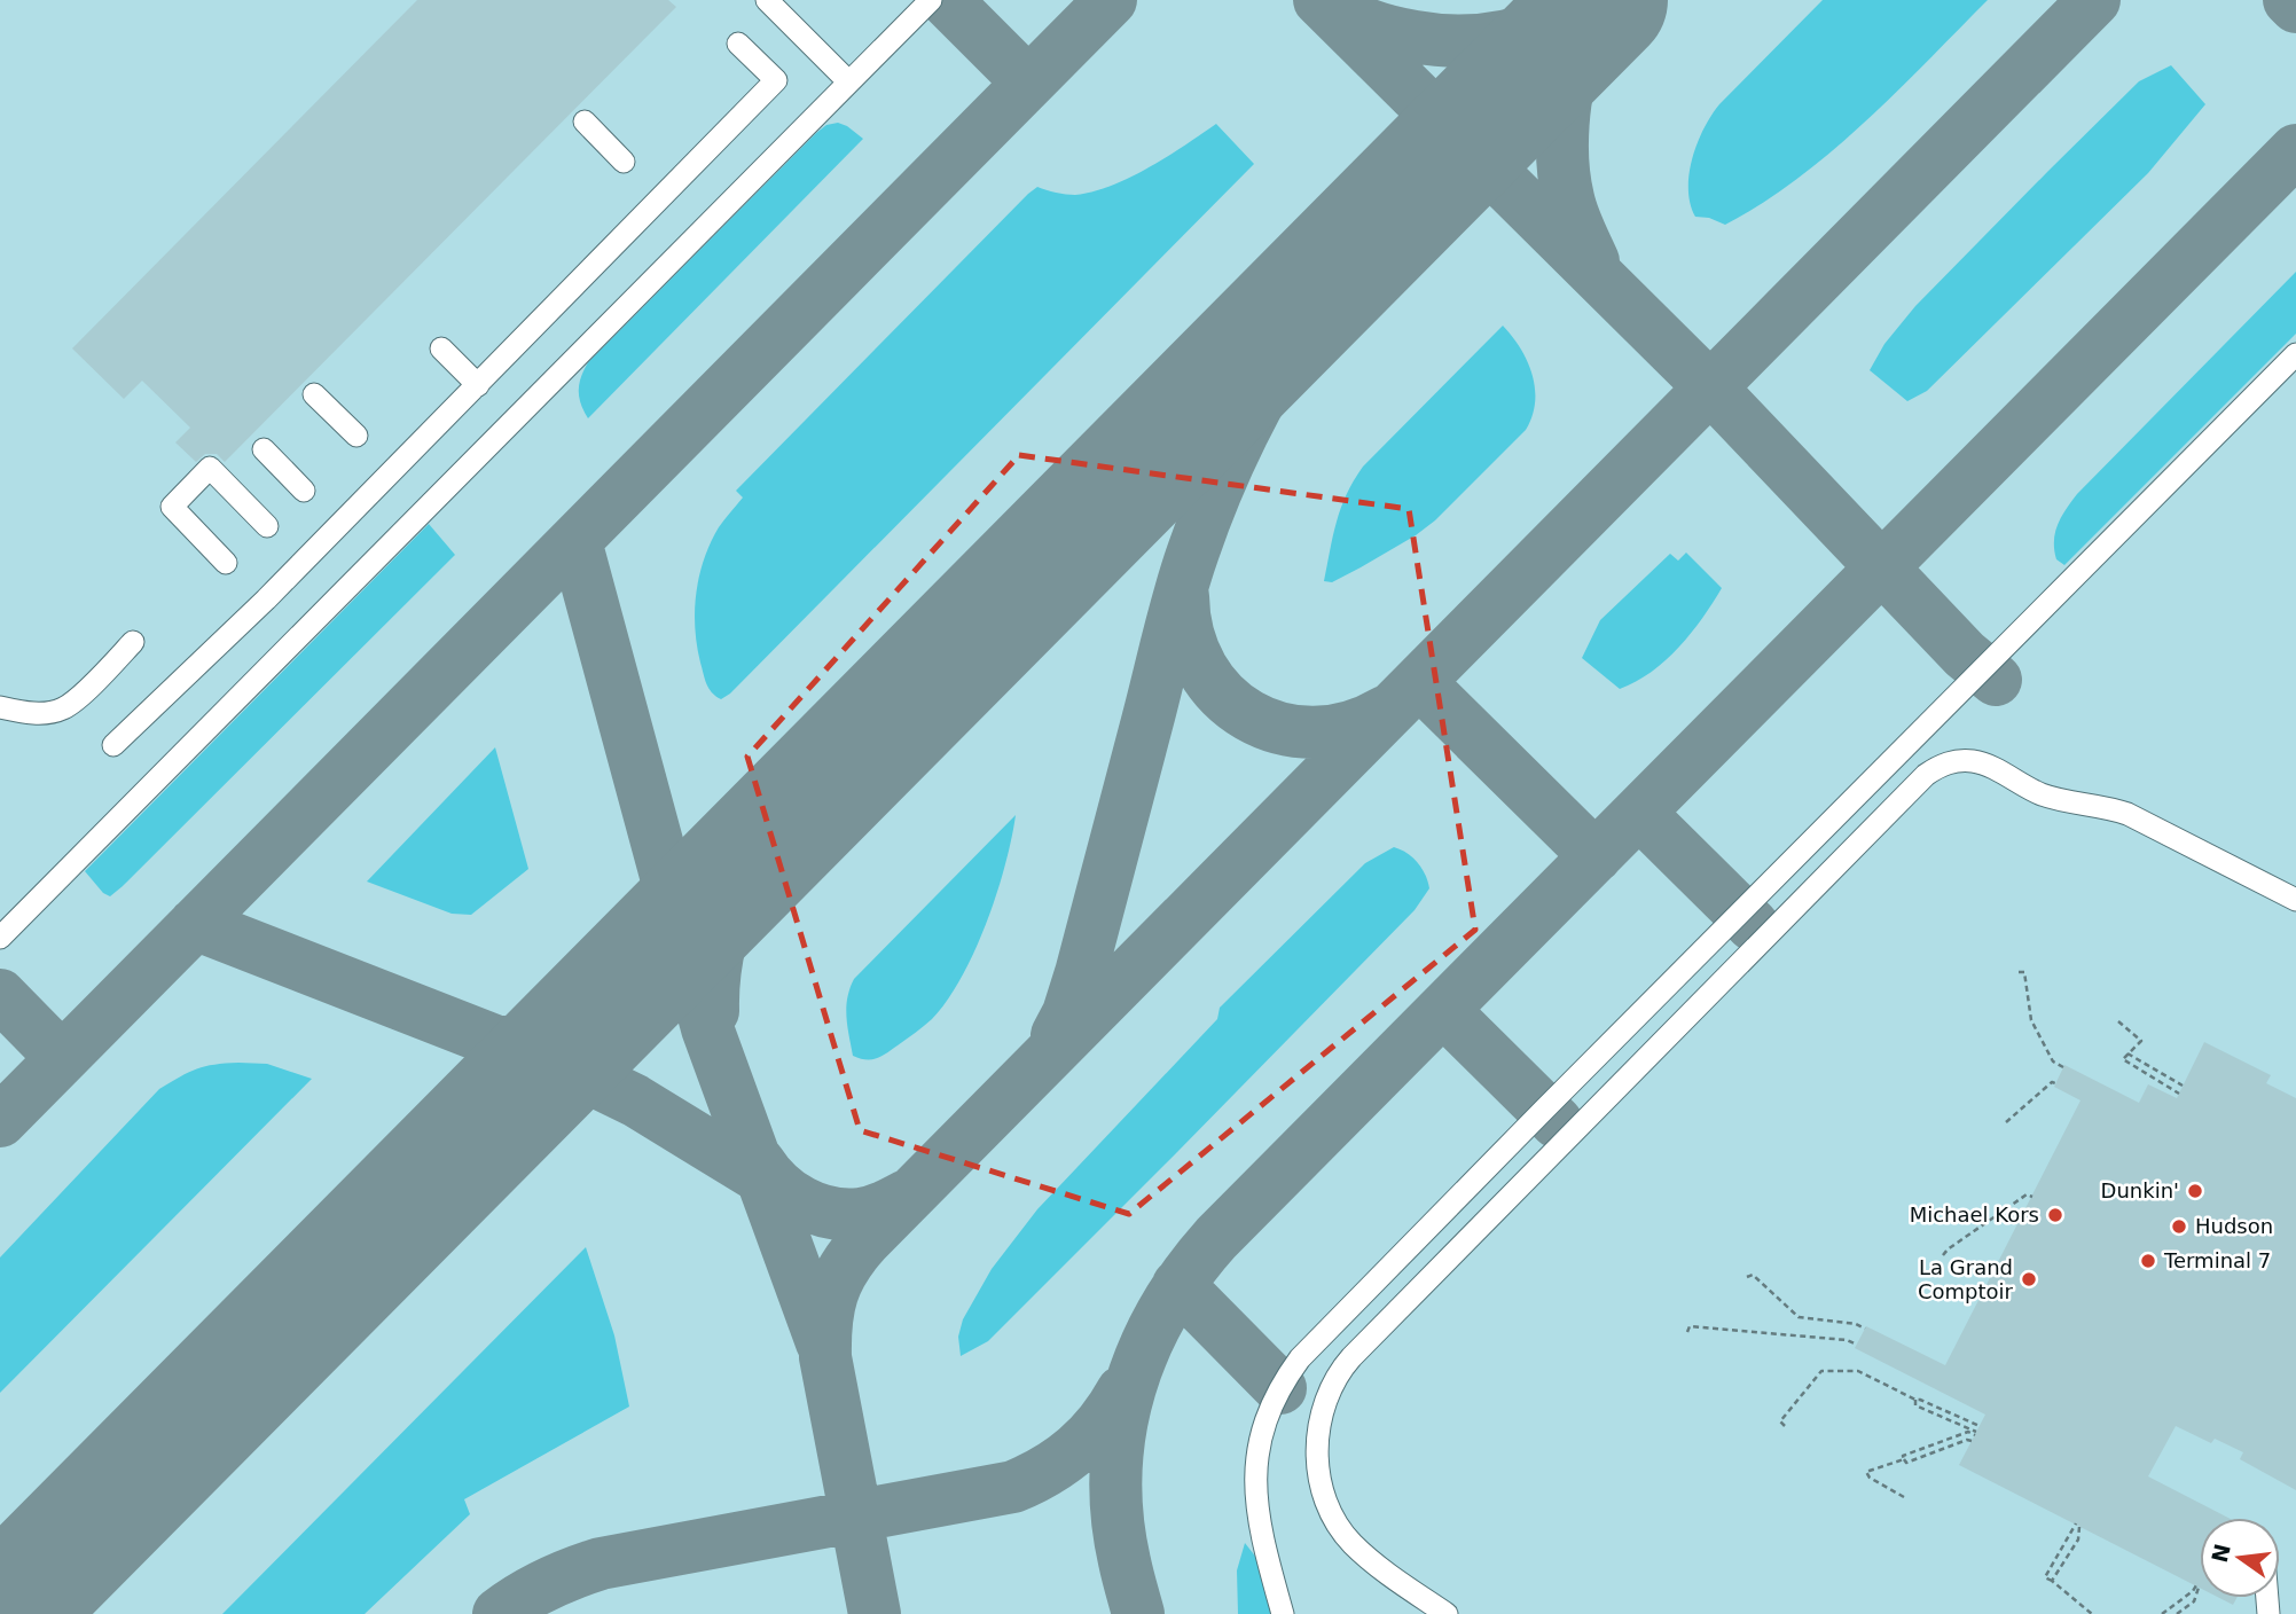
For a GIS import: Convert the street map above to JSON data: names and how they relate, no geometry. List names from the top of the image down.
{
  "places": [
    "Dunkin'",
    "Michael Kors",
    "Hudson",
    "Terminal 7",
    "La Grand Comptoir"
  ],
  "north": "left"
}
